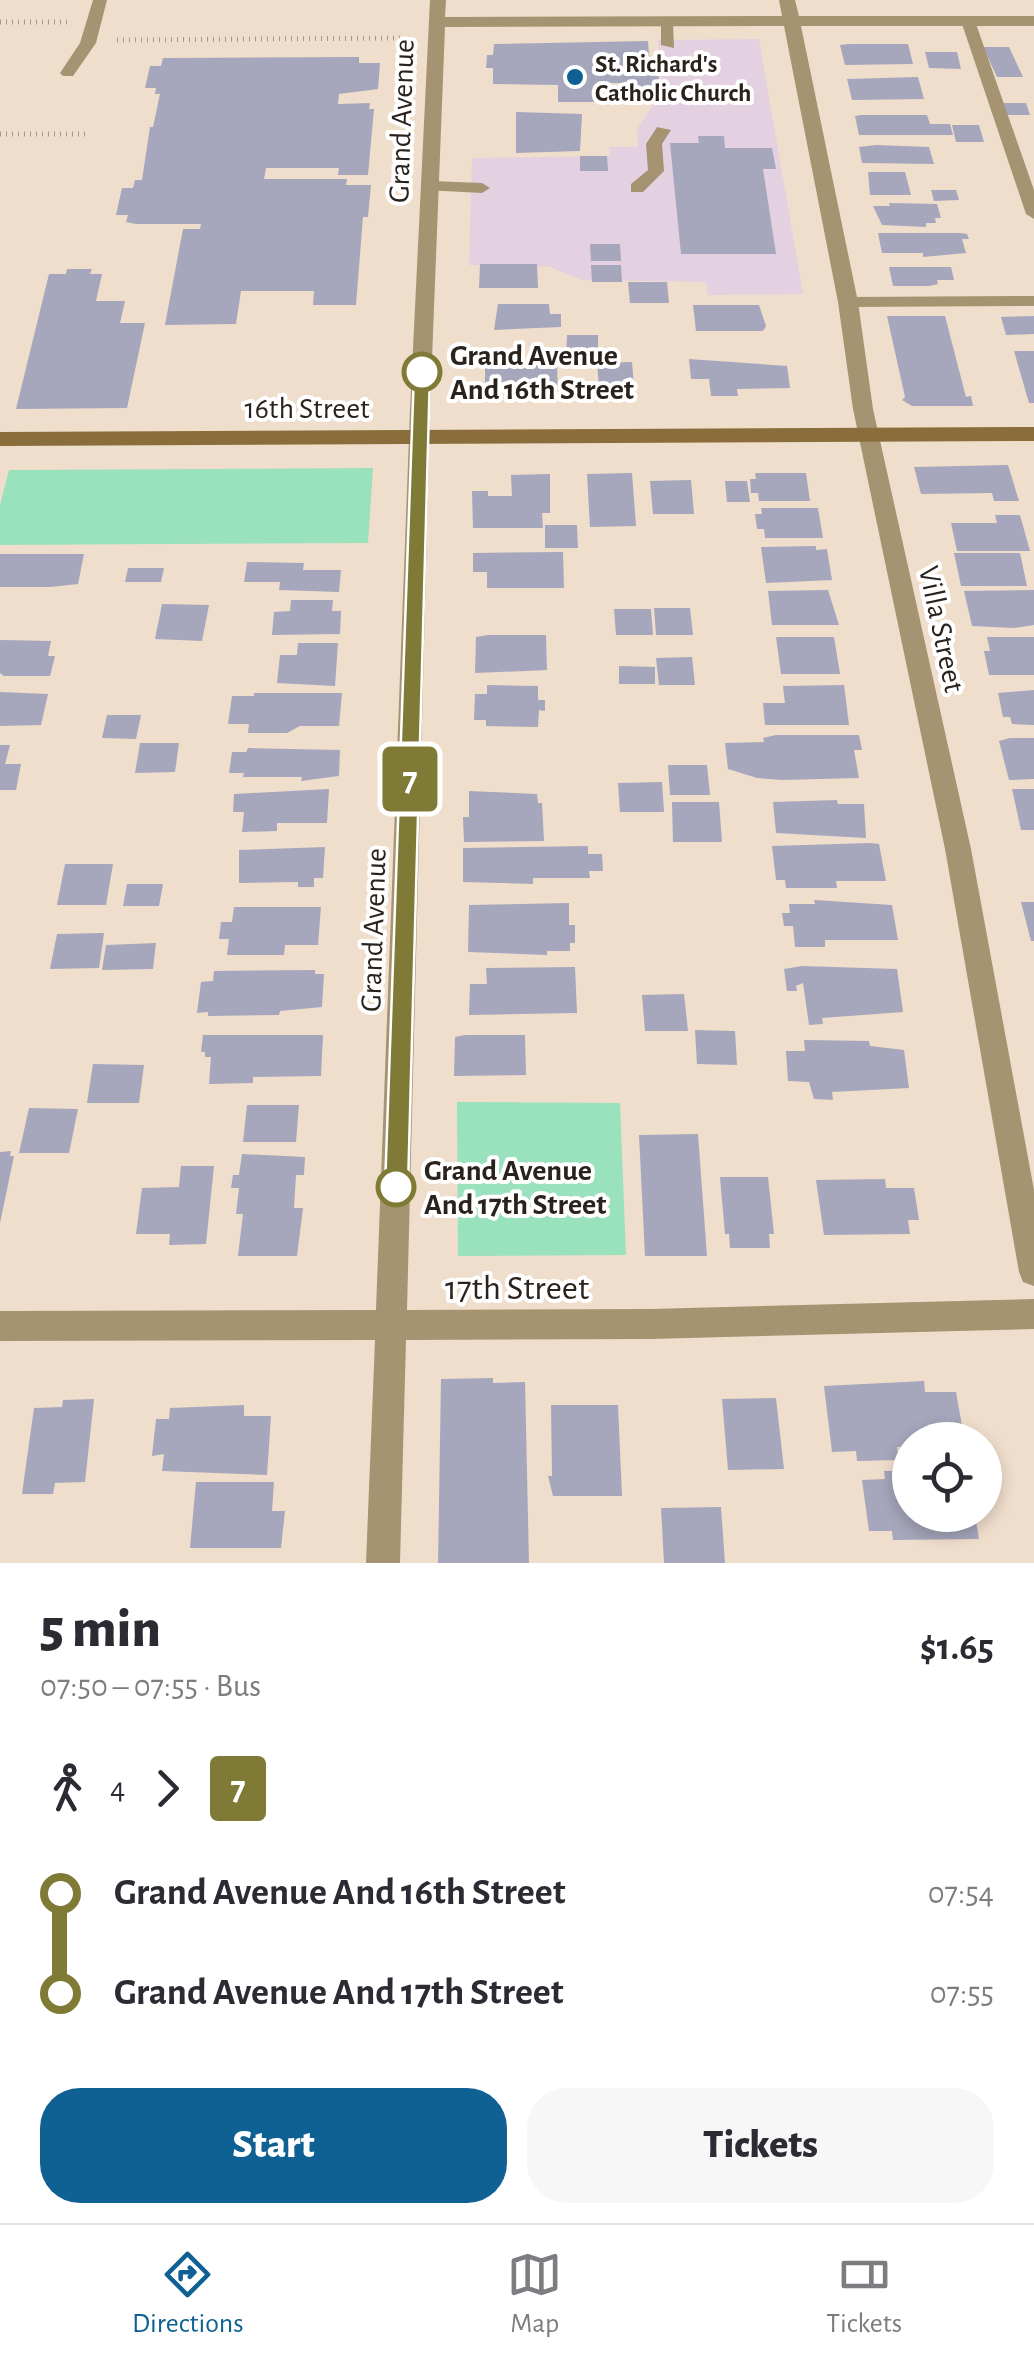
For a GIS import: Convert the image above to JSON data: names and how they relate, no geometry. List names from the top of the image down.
{
  "streets": {
    "street": [
      "Grand Avenue",
      "16th Street",
      "Villa Street",
      "17th Street"
    ]
  },
  "crossings": [
    ["Grand Avenue", "16th Street"],
    ["Grand Avenue", "17th Street"],
    ["16th Street", "Villa Street"]
  ],
  "places": ["St. Richard's Catholic Church", "Grand Avenue And 16th Street", "Grand Avenue And 17th Street"],
  "lines": ["bus line 7"],
  "page": {
    "on_map": "7",
    "heading": ["5 min", "07:50 – 07:55 · Bus", "$1.65"],
    "legs": ["4", "7"],
    "list": [
      {
        "name": "Grand Avenue And 16th Street",
        "value": "07:54"
      },
      {
        "name": "Grand Avenue And 17th Street",
        "value": "07:55"
      }
    ],
    "buttons": ["Start", "Tickets"],
    "tabs": ["Directions", "Map", "Tickets"]
  }
}
